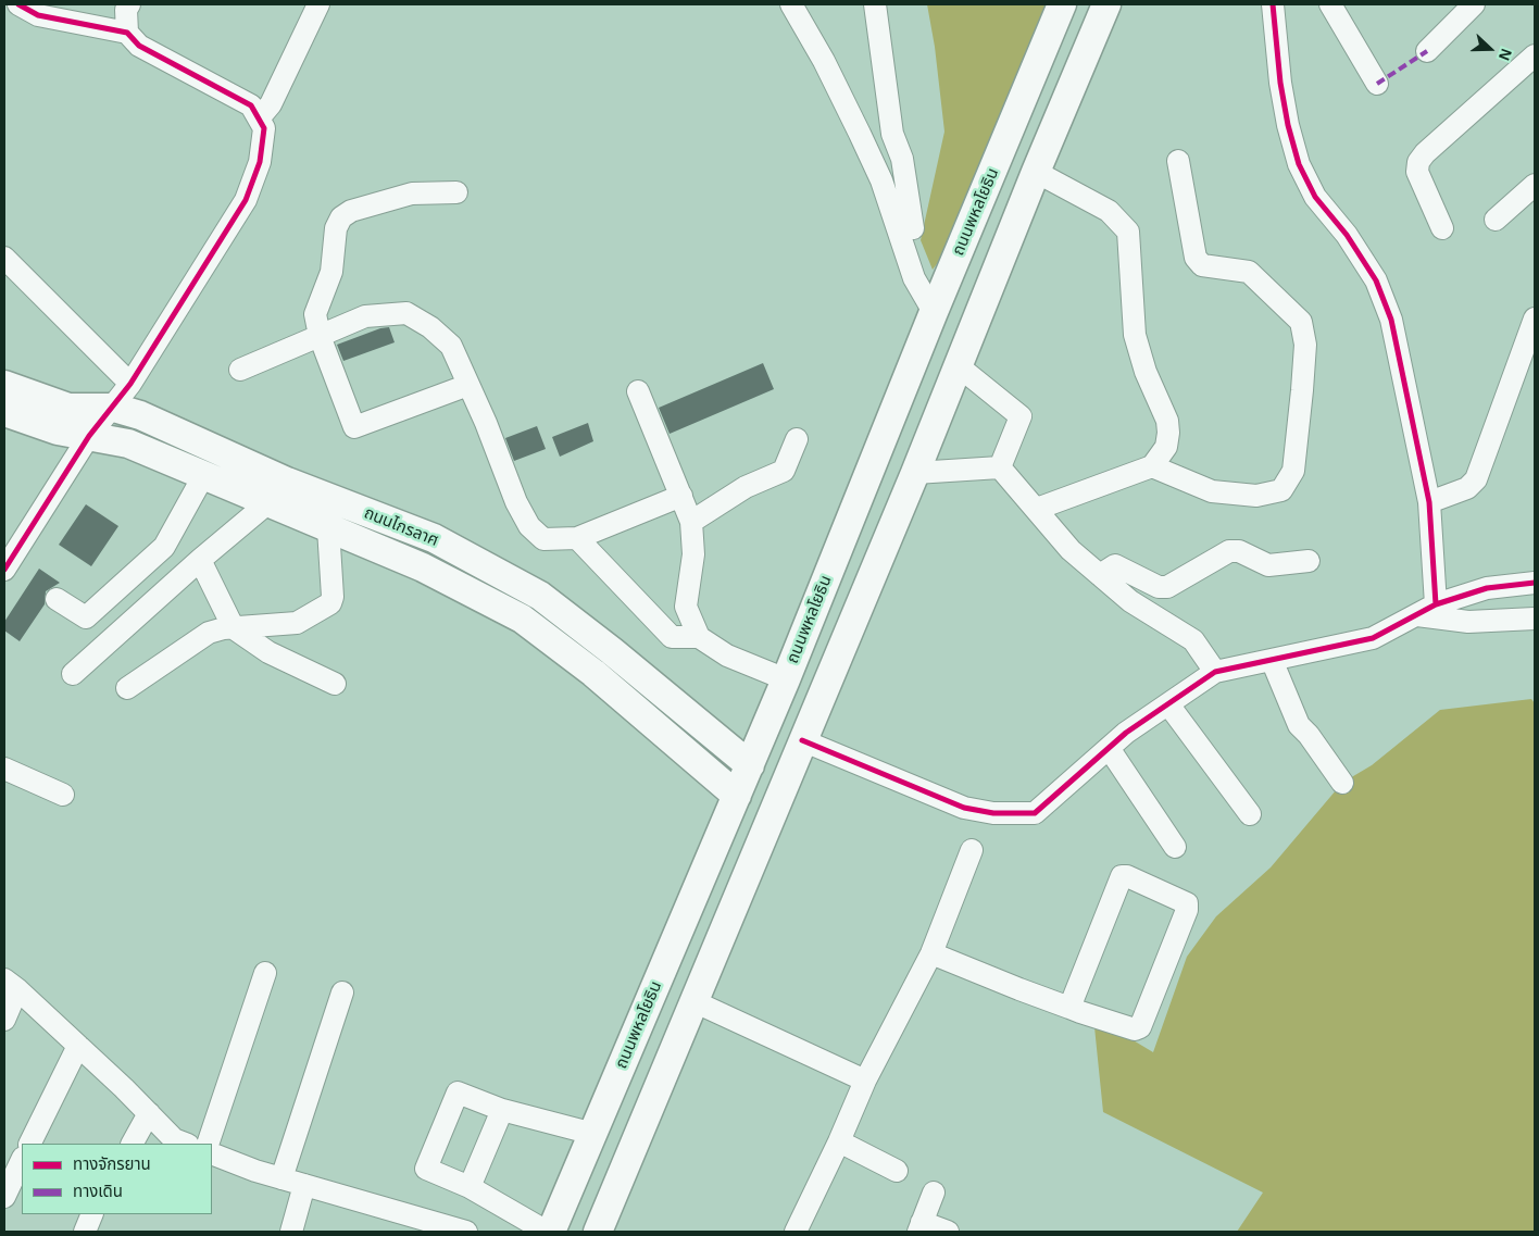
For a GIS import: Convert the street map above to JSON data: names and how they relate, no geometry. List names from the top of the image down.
{
  "streets": {
    "main road": ["ถนนพหลโยธิน", "ถนนไกรลาศ"]
  },
  "crossings": [
    ["ถนนพหลโยธิน", "ถนนไกรลาศ"]
  ],
  "legend": ["ทางจักรยาน", "ทางเดิน"],
  "north": "right"
}
